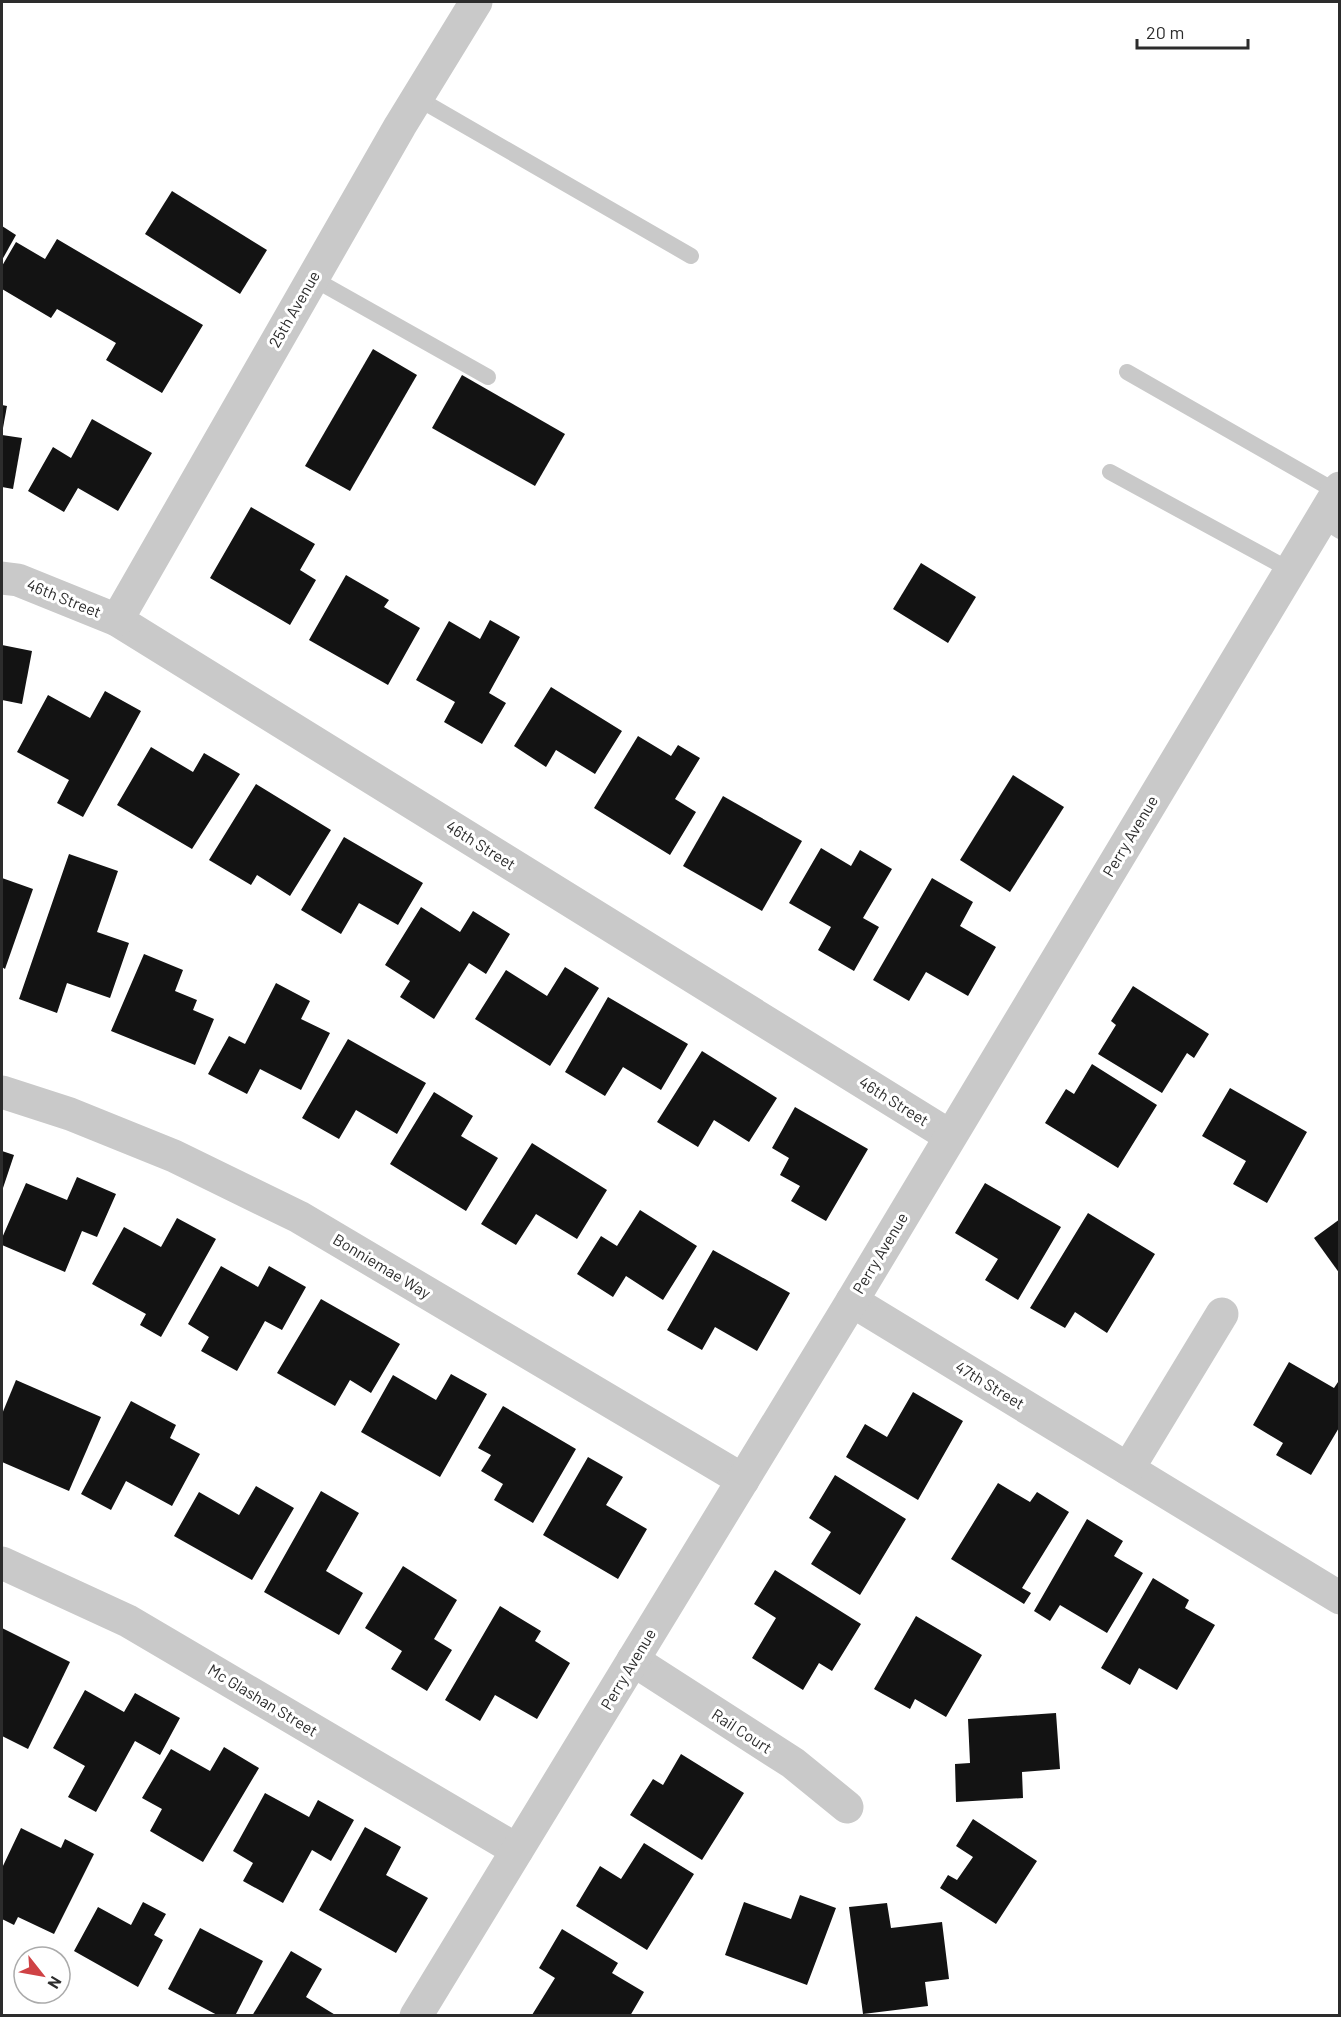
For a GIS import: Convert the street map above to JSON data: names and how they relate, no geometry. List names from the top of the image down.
{
  "streets": {
    "street": [
      "25th Avenue",
      "46th Street",
      "Perry Avenue",
      "Bonniemae Way",
      "47th Street",
      "Mc Glashan Street",
      "Rail Court"
    ]
  },
  "crossings": [
    ["25th Avenue", "46th Street"],
    ["46th Street", "Perry Avenue"],
    ["Perry Avenue", "Bonniemae Way"],
    ["Perry Avenue", "47th Street"],
    ["Perry Avenue", "Mc Glashan Street"],
    ["Perry Avenue", "Rail Court"]
  ],
  "scale_bar": "20 m",
  "north": "bottom right"
}
